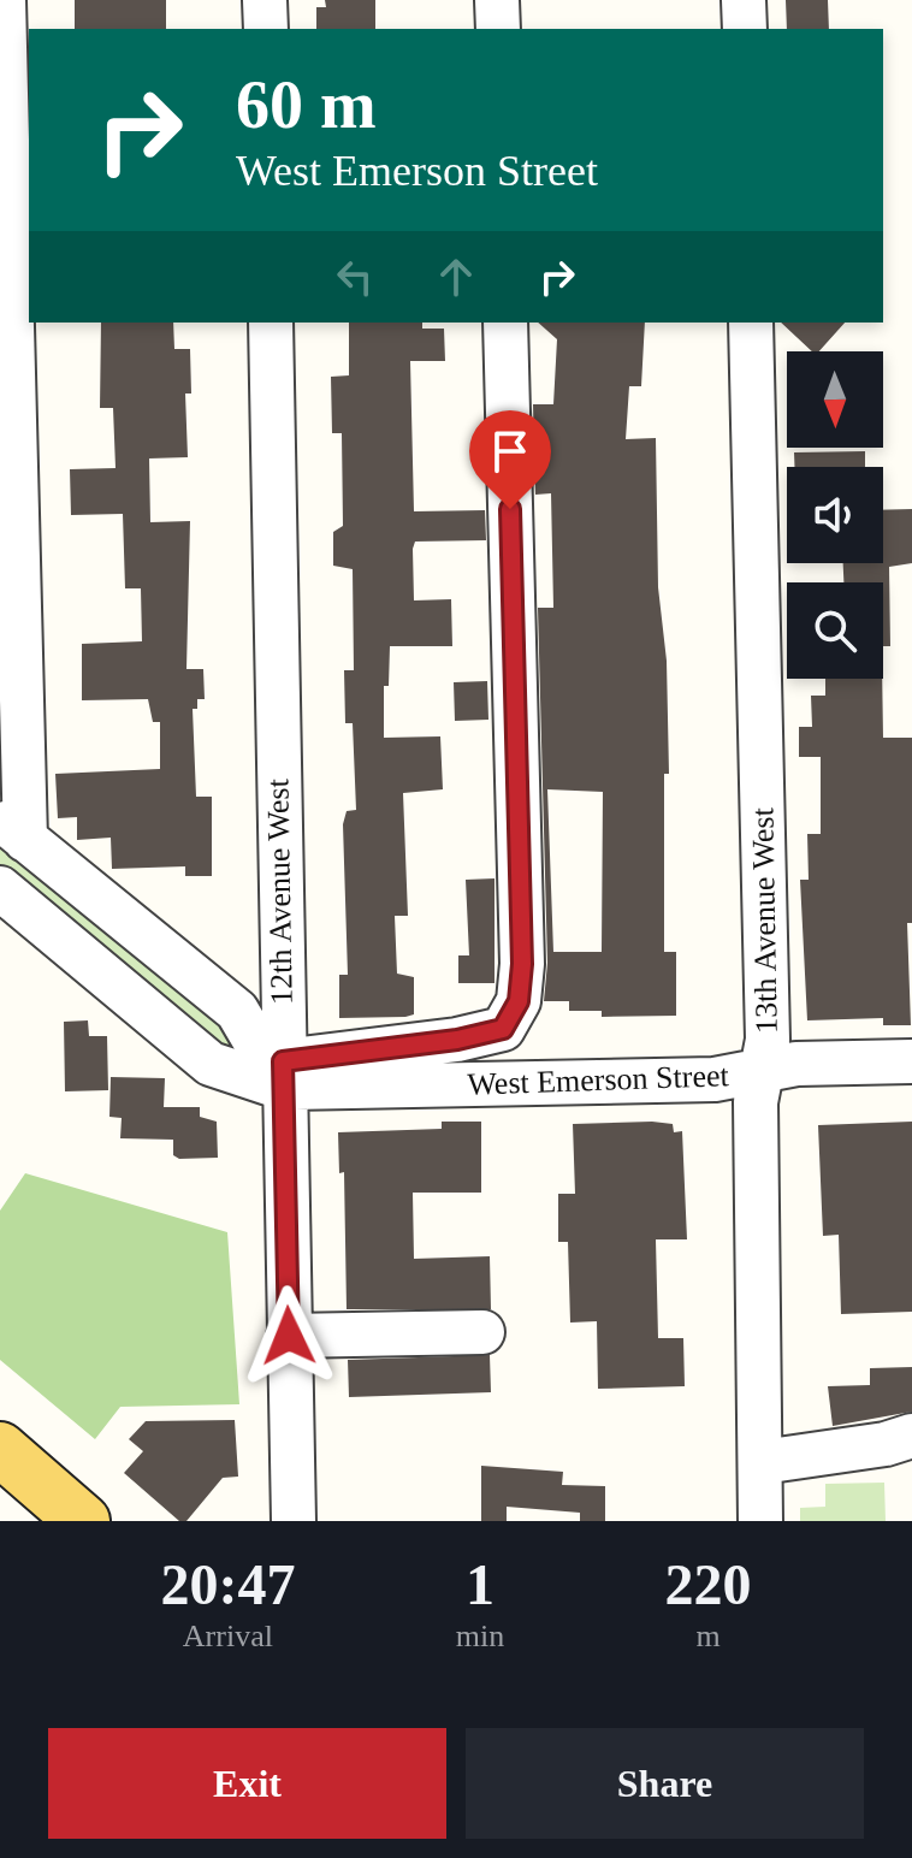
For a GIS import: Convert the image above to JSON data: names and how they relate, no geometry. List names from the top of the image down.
{
  "streets": {
    "street": ["12th Avenue West", "13th Avenue West", "West Emerson Street"]
  },
  "crossings": [
    ["12th Avenue West", "West Emerson Street"],
    ["13th Avenue West", "West Emerson Street"]
  ],
  "north": "bottom",
  "page": {
    "turn": ["60 m", "West Emerson Street"],
    "eta": [
      "20:47",
      "Arrival",
      "1",
      "min",
      "220",
      "m"
    ],
    "buttons": ["Exit", "Share"]
  }
}
